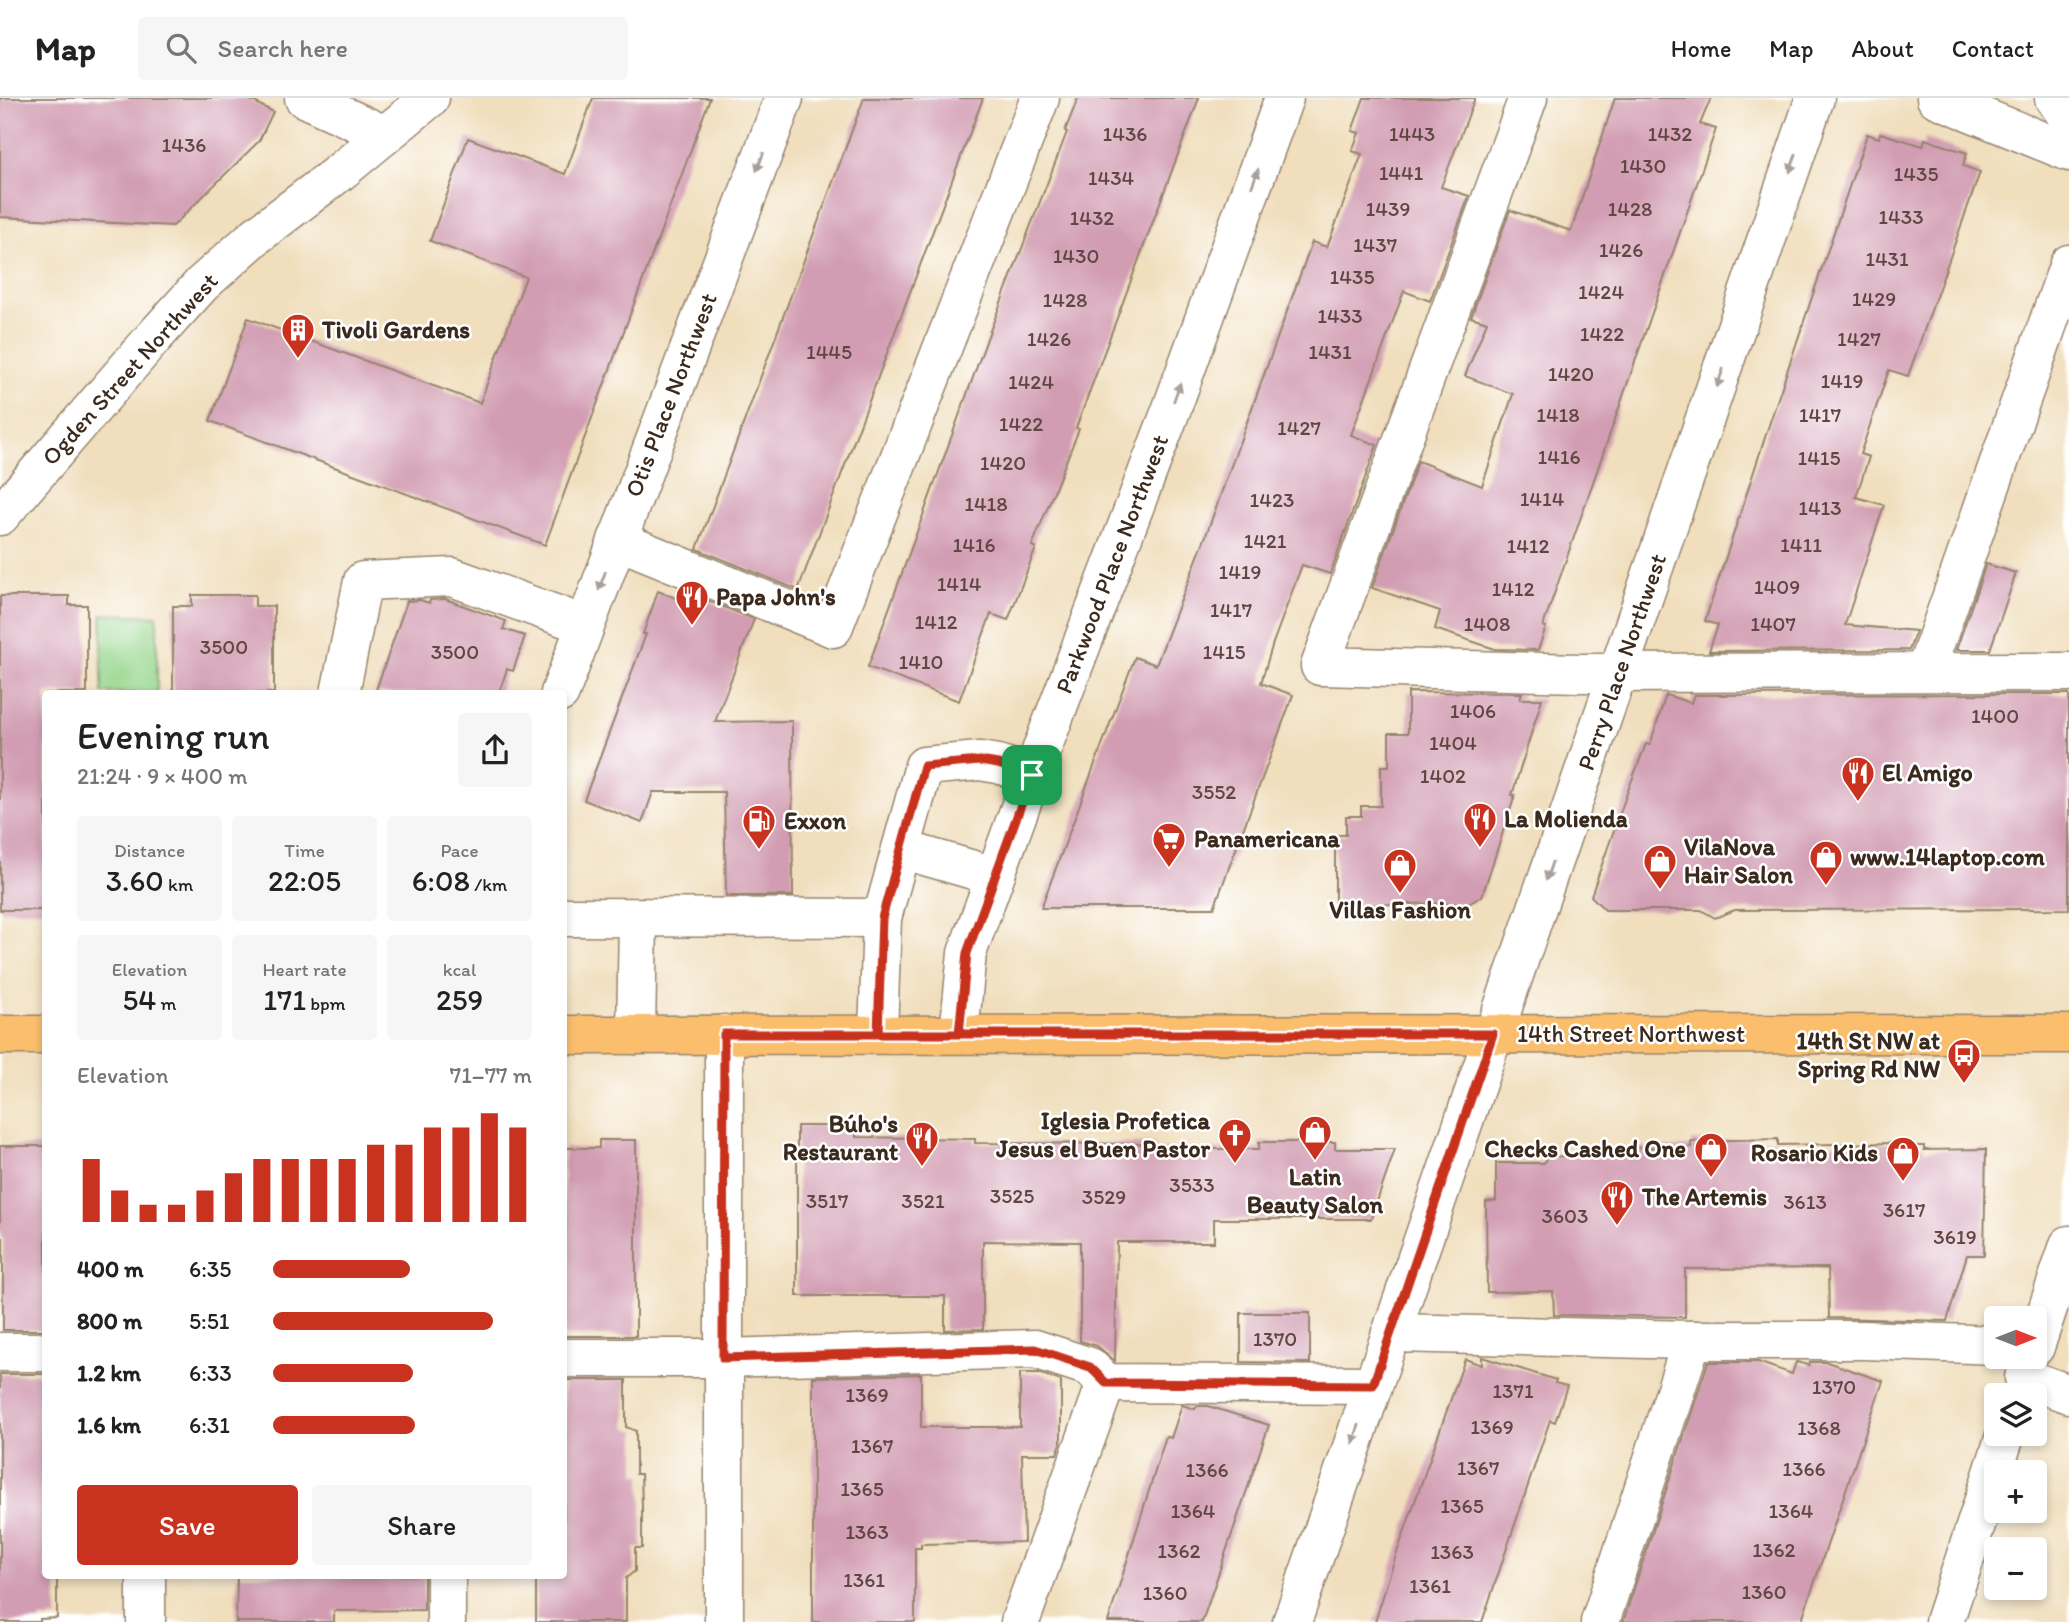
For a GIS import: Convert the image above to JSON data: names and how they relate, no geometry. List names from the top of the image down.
{
  "streets": {
    "main road": ["14th Street Northwest"],
    "street": [
      "Ogden Street Northwest",
      "Otis Place Northwest",
      "Parkwood Place Northwest",
      "Perry Place Northwest"
    ]
  },
  "crossings": [
    ["Parkwood Place Northwest", "14th Street Northwest"],
    ["Perry Place Northwest", "14th Street Northwest"]
  ],
  "one_way": ["Otis Place Northwest", "Parkwood Place Northwest"],
  "places": {
    "building": ["Tivoli Gardens"],
    "restaurant": [
      "Papa John's",
      "El Amigo",
      "La Molienda",
      "Búho's Restaurant",
      "The Artemis"
    ],
    "fuel station": ["Exxon"],
    "supermarket": ["Panamericana"],
    "shop": [
      "www.14laptop.com",
      "VilaNova Hair Salon",
      "Villas Fashion",
      "Latin Beauty Salon",
      "Checks Cashed One",
      "Rosario Kids"
    ],
    "bus stop": ["14th St NW at Spring Rd NW"],
    "church": ["Iglesia Profetica Jesus el Buen Pastor"]
  },
  "house_numbers": [
    "1436",
    "1443",
    "1432",
    "1436",
    "1430",
    "1441",
    "1435",
    "1434",
    "1439",
    "1428",
    "1433",
    "1432",
    "1437",
    "1426",
    "1430",
    "1431",
    "1435",
    "1424",
    "1429",
    "1428",
    "1433",
    "1422",
    "1426",
    "1427",
    "1445",
    "1431",
    "1420",
    "1419",
    "1424",
    "1418",
    "1417",
    "1422",
    "1427",
    "1416",
    "1415",
    "1420",
    "1414",
    "1423",
    "1418",
    "1413",
    "1421",
    "1416",
    "1411",
    "1412",
    "1419",
    "1414",
    "1409",
    "1412",
    "1417",
    "1412",
    "1408",
    "1407",
    "3500",
    "3500",
    "1415",
    "1410",
    "1406",
    "1400",
    "1404",
    "1402",
    "3552",
    "3533",
    "3525",
    "3529",
    "3517",
    "3521",
    "3613",
    "3617",
    "3603",
    "3619",
    "1370",
    "1370",
    "1371",
    "1369",
    "1369",
    "1368",
    "1367",
    "1367",
    "1366",
    "1366",
    "1365",
    "1365",
    "1364",
    "1364",
    "1363",
    "1362",
    "1362",
    "1363",
    "1361",
    "1361",
    "1360",
    "1360"
  ],
  "north": "right",
  "page": {
    "header": "Map",
    "search": "Search here",
    "nav": [
      "Home",
      "Map",
      "About",
      "Contact"
    ],
    "heading": ["Evening run", "21:24 · 9 × 400 m"],
    "stats": [
      ["Distance", "3.60 km"],
      ["Time", "22:05"],
      ["Pace", "6:08 /km"],
      ["Elevation", "54 m"],
      ["Heart rate", "171 bpm"],
      ["kcal", "259"]
    ],
    "chart": ["Elevation", "71–77 m"],
    "list": [
      {
        "name": "400 m",
        "note": "6:35"
      },
      {
        "name": "800 m",
        "note": "5:51"
      },
      {
        "name": "1.2 km",
        "note": "6:33"
      },
      {
        "name": "1.6 km",
        "note": "6:31"
      }
    ],
    "map_buttons": ["+", "−"],
    "buttons": ["Save", "Share"]
  }
}
